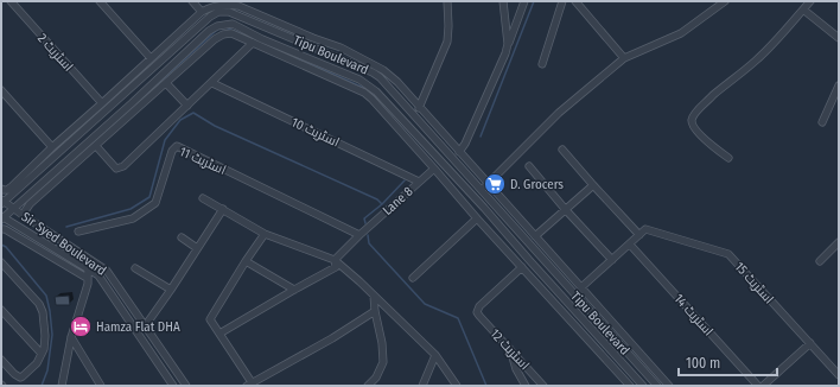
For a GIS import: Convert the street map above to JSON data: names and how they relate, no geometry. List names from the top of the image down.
{
  "streets": {
    "street": [
      "اسٹریٹ 2",
      "Tipu Boulevard",
      "اسٹریٹ 10",
      "اسٹریٹ 11",
      "Lane 8",
      "Sir Syed Boulevard",
      "اسٹریٹ 15",
      "اسٹریٹ 14",
      "اسٹریٹ 12"
    ]
  },
  "crossings": [
    ["Tipu Boulevard", "Sir Syed Boulevard"],
    ["اسٹریٹ 10", "Lane 8"],
    ["اسٹریٹ 11", "Lane 8"]
  ],
  "places": {
    "supermarket": ["D. Grocers"],
    "hotel": ["Hamza Flat DHA"]
  },
  "scale_bar": "100 m"
}
